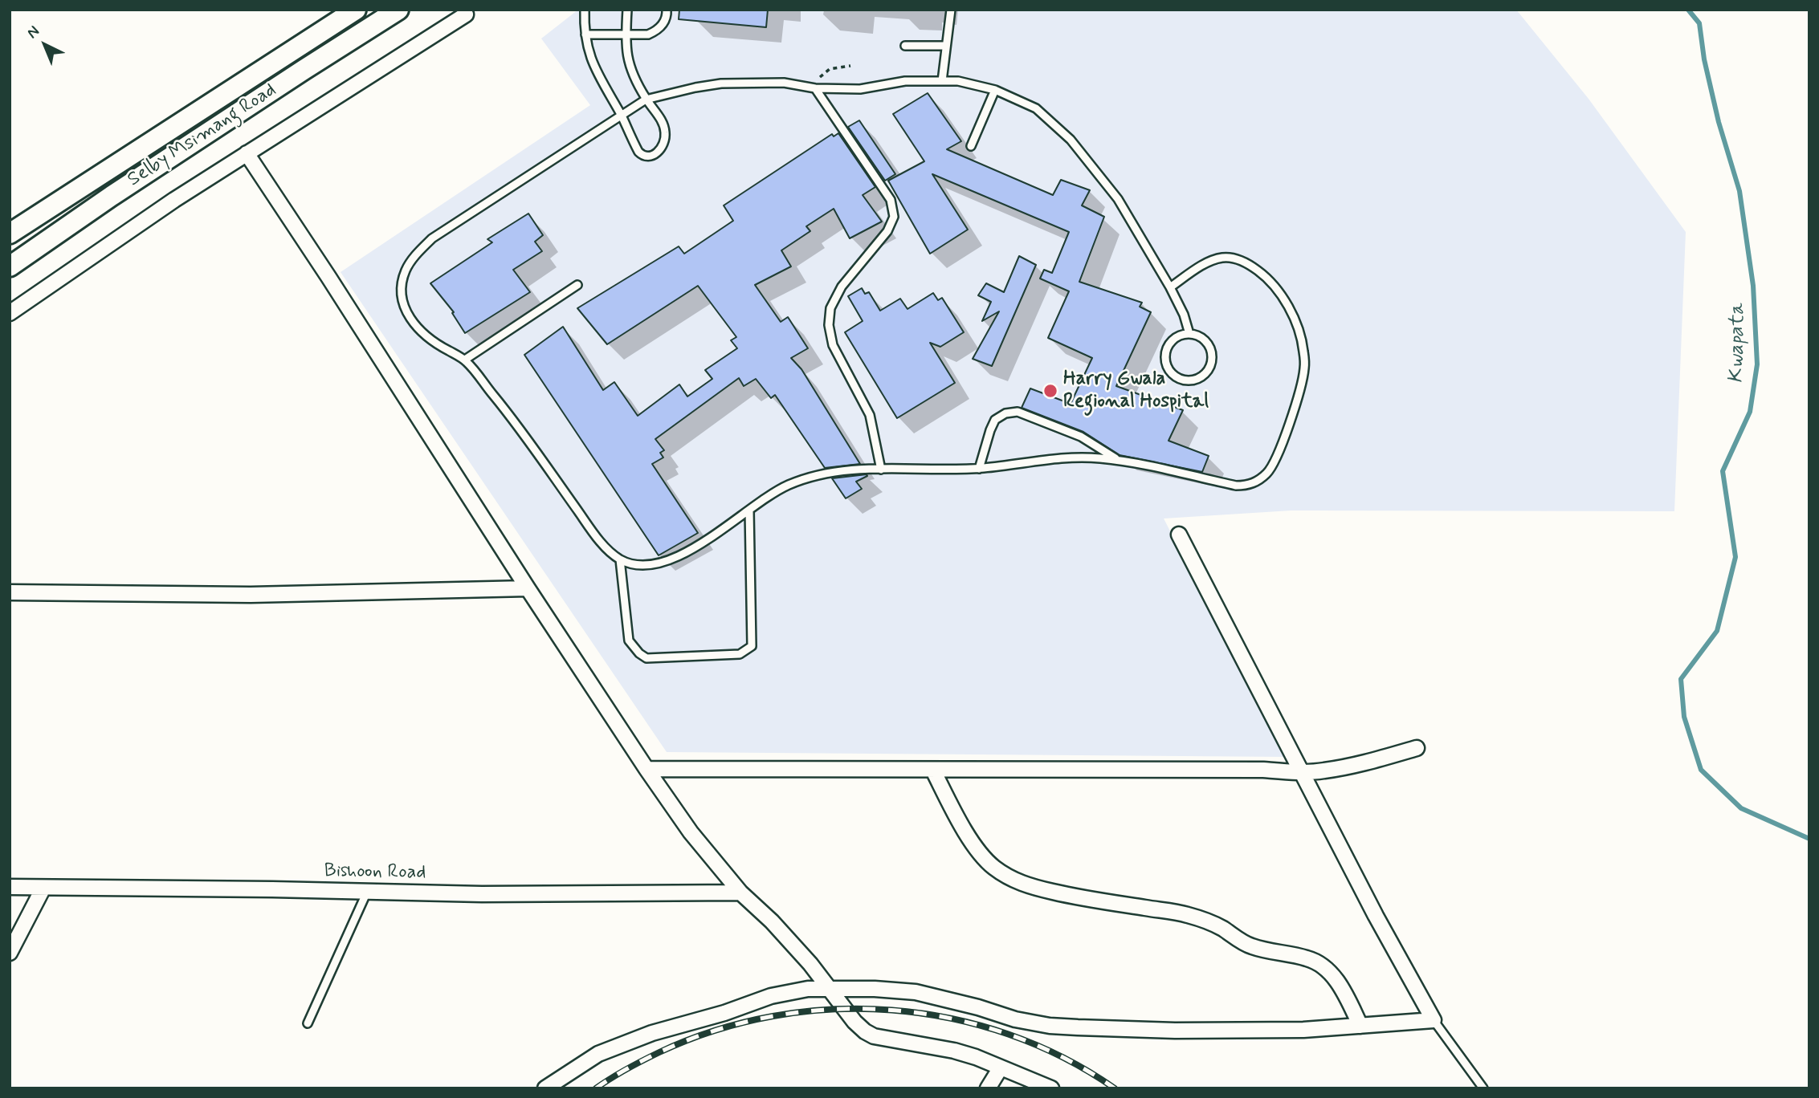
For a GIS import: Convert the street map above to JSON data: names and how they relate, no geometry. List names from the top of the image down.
{
  "streets": {
    "main road": ["Selby Msimang Road"],
    "street": ["Bishoon Road"]
  },
  "water": ["Kwapata"],
  "places": ["Harry Gwala Regional Hospital"],
  "north": "top left"
}
